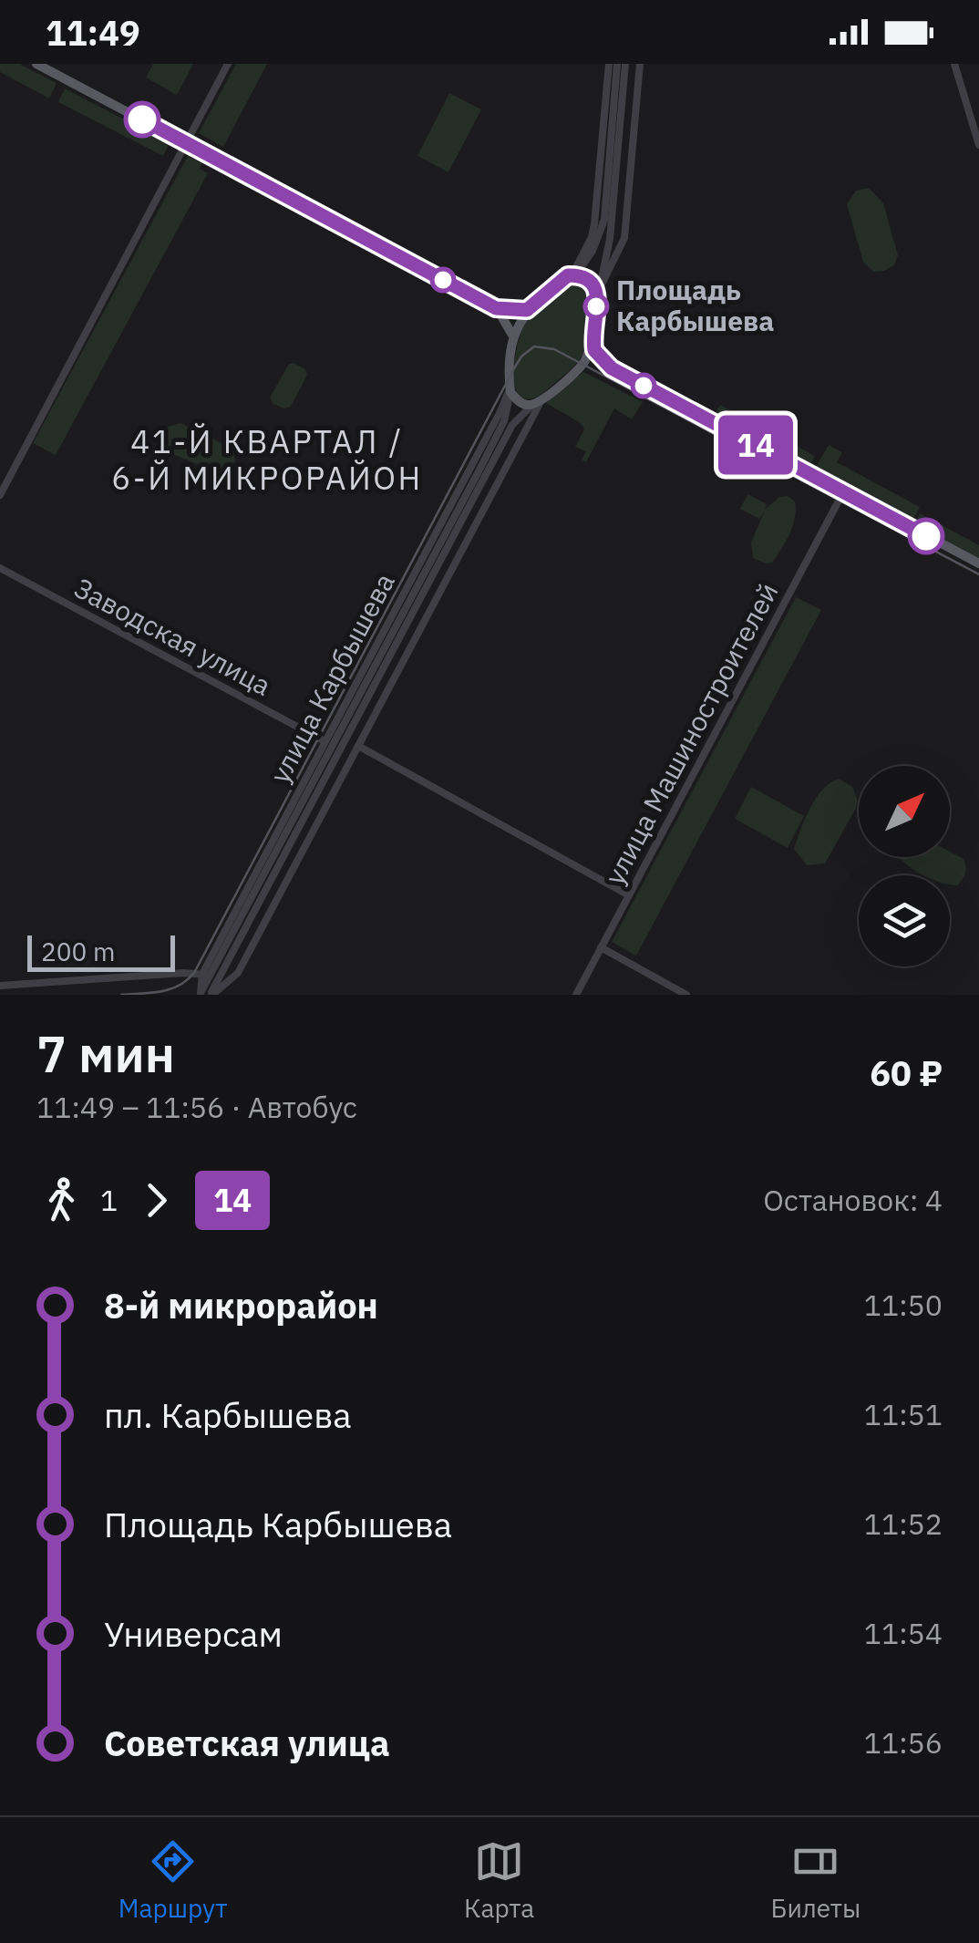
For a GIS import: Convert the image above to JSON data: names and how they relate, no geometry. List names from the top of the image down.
{
  "streets": {
    "main road": ["улица Карбышева"],
    "street": ["Заводская улица", "улица Машиностроителей"]
  },
  "crossings": [
    ["Заводская улица", "улица Карбышева"]
  ],
  "districts": ["41-Й КВАРТАЛ / 6-Й МИКРОРАЙОН"],
  "places": ["Площадь Карбышева"],
  "lines": ["bus line 14"],
  "scale_bar": "200 m",
  "north": "top right",
  "page": {
    "status": "11:49",
    "on_map": "14",
    "scale": "200 m",
    "heading": ["7 мин", "11:49 – 11:56 · Автобус", "60 ₽"],
    "legs": ["1", "14", "Остановок: 4"],
    "list": [
      {
        "name": "8-й микрорайон",
        "value": "11:50"
      },
      {
        "name": "пл. Карбышева",
        "value": "11:51"
      },
      {
        "name": "Площадь Карбышева",
        "value": "11:52"
      },
      {
        "name": "Универсам",
        "value": "11:54"
      },
      {
        "name": "Советская улица",
        "value": "11:56"
      }
    ],
    "tabs": ["Маршрут", "Карта", "Билеты"]
  }
}
